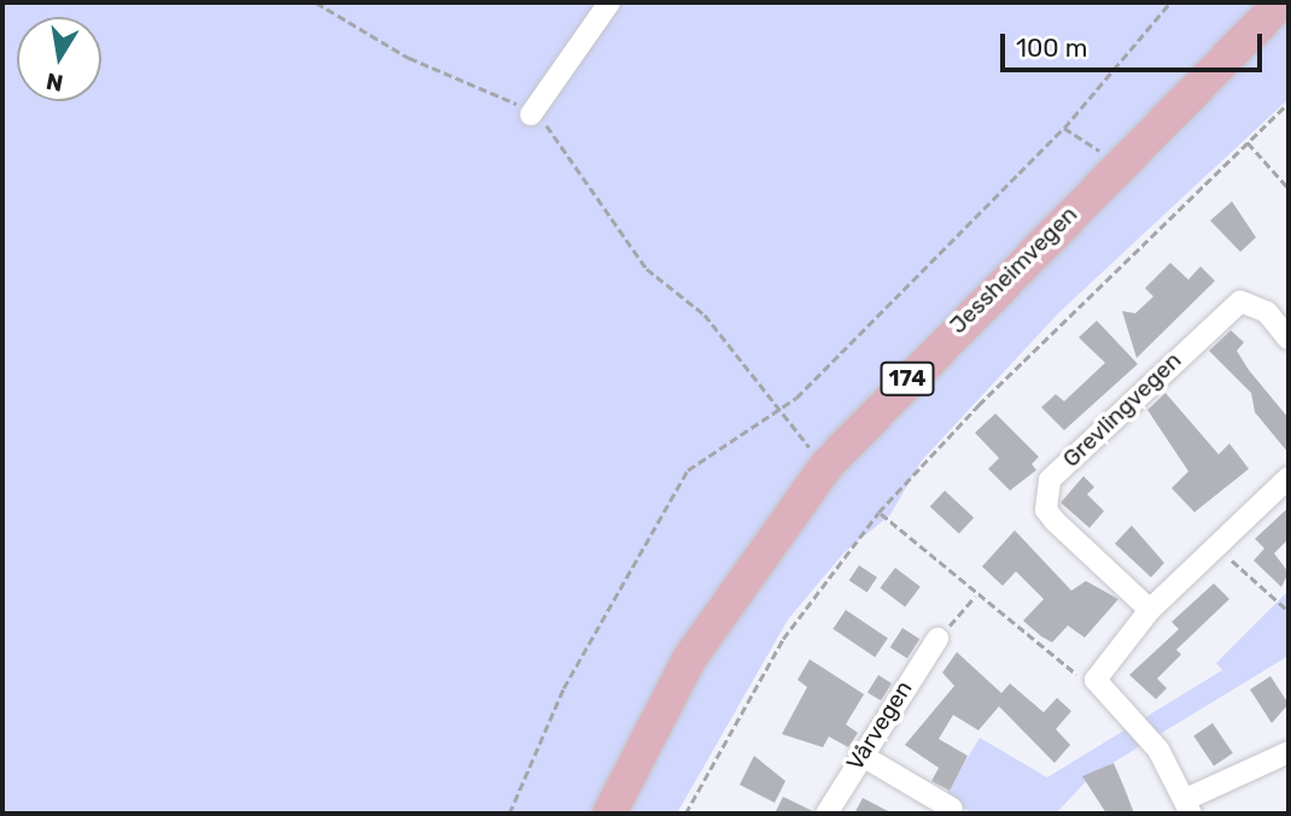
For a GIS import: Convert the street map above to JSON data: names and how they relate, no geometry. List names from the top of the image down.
{
  "streets": {
    "main road": ["Jessheimvegen", "174"],
    "street": ["Grevlingvegen", "Vårvegen"]
  },
  "scale_bar": "100 m",
  "north": "bottom"
}
